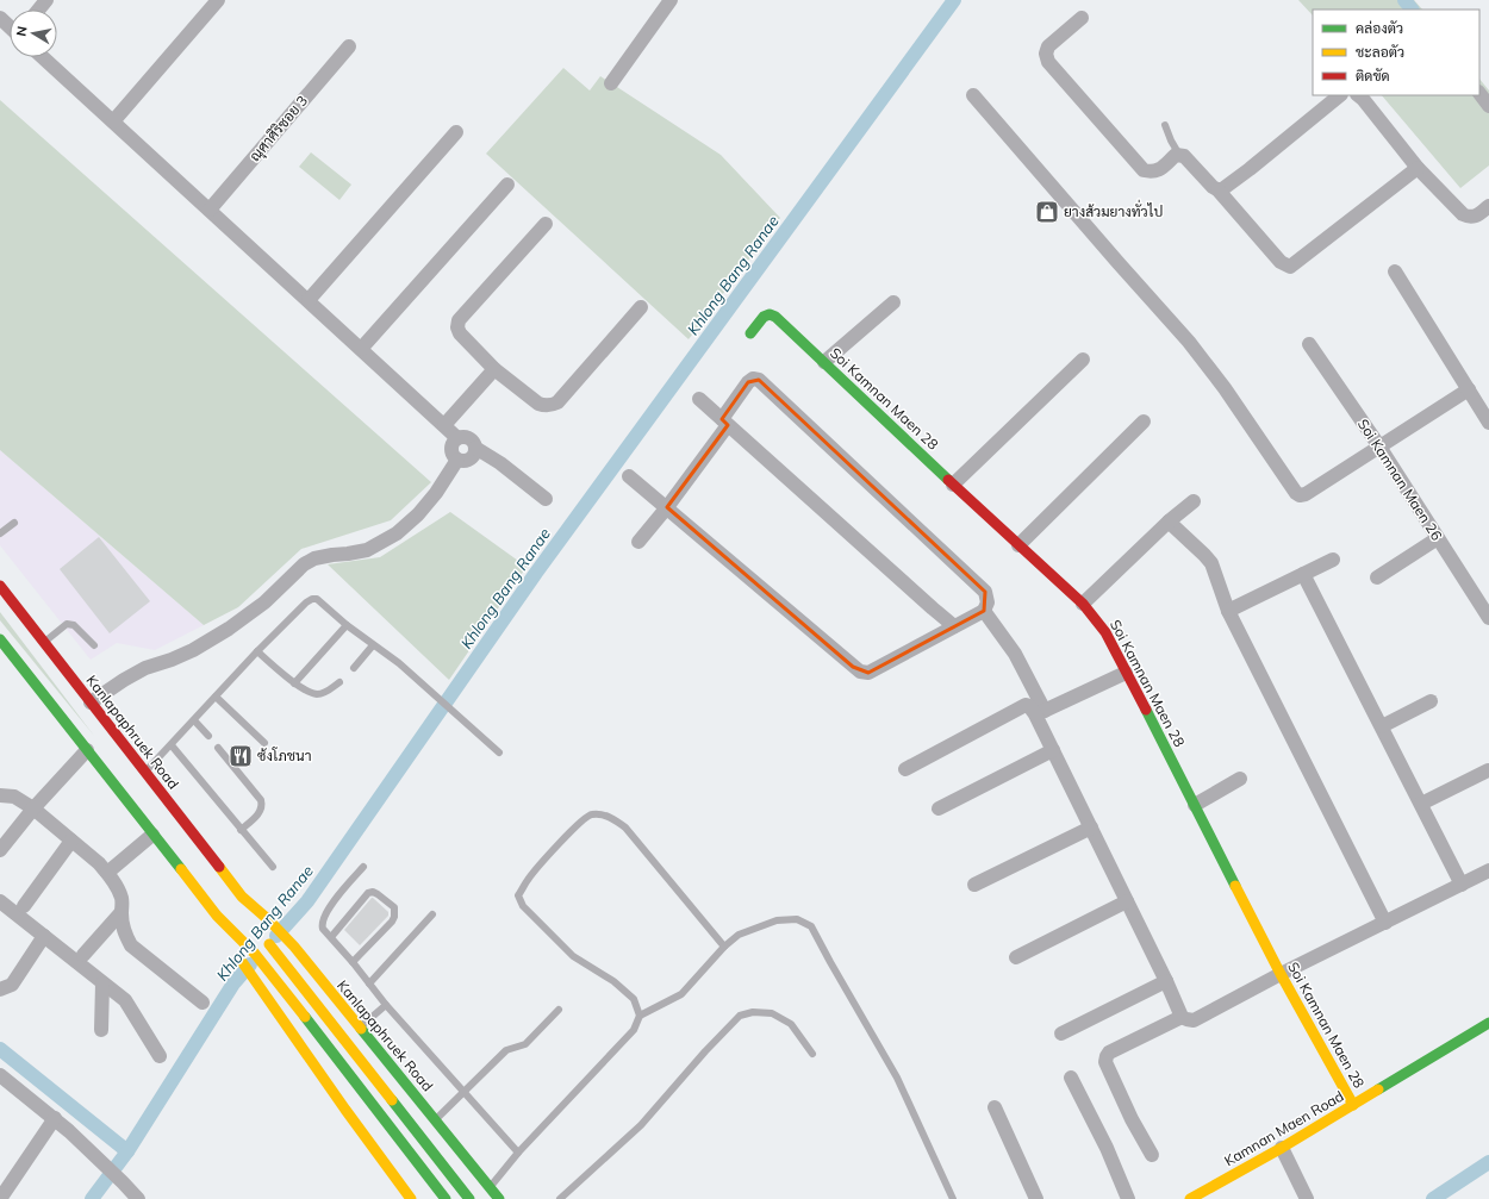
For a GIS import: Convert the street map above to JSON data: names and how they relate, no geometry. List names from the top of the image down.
{
  "streets": {
    "main road": ["Soi Kamnan Maen 28", "Kanlapaphruek Road", "Kamnan Maen Road"],
    "street": ["ณุศาศิริซอย 3", "Soi Kamnan Maen 26"]
  },
  "crossings": [
    ["Soi Kamnan Maen 28", "Kamnan Maen Road"]
  ],
  "water": ["Khlong Bang Ranae"],
  "places": {
    "shop": ["ยางส้วมยางทั่วไป"],
    "restaurant": ["ซ้งโภชนา"]
  },
  "legend": ["คล่องตัว", "ชะลอตัว", "ติดขัด"],
  "north": "left"
}
